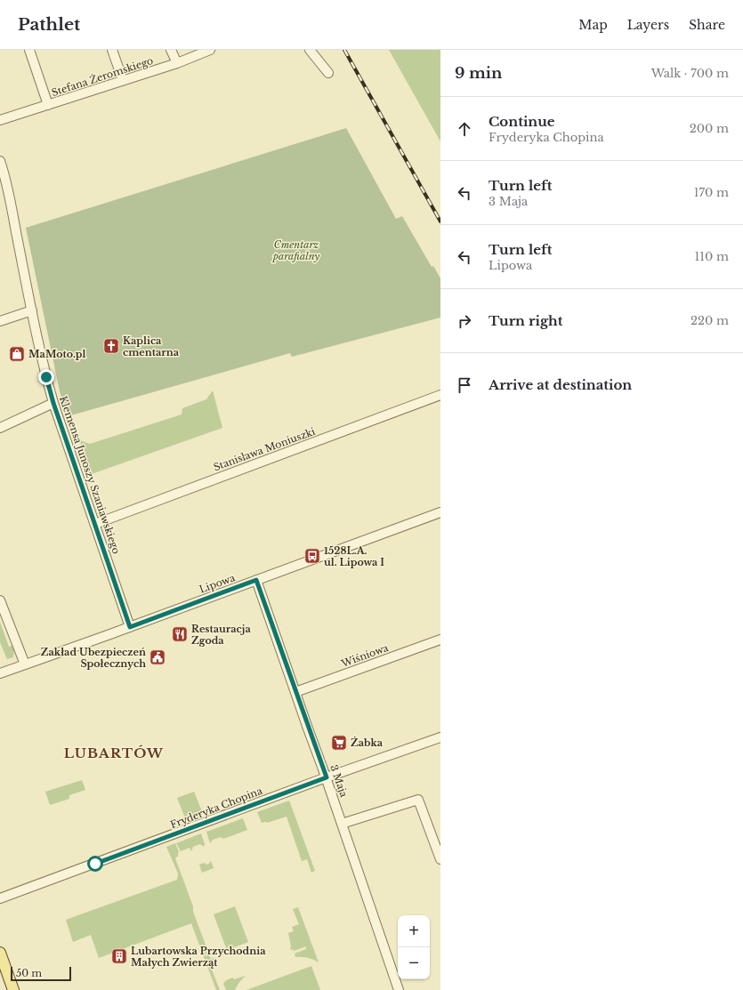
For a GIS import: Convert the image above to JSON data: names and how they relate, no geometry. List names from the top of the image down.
{
  "streets": {
    "street": [
      "Stefana Żeromskiego",
      "Stanisława Moniuszki",
      "Klemensa Junoszy Szaniawskiego",
      "Lipowa",
      "Wiśniowa",
      "3 Maja",
      "Fryderyka Chopina"
    ]
  },
  "crossings": [
    ["Stanisława Moniuszki", "Klemensa Junoszy Szaniawskiego"],
    ["Klemensa Junoszy Szaniawskiego", "Lipowa"],
    ["Lipowa", "3 Maja"],
    ["Wiśniowa", "3 Maja"],
    ["3 Maja", "Fryderyka Chopina"]
  ],
  "districts": ["LUBARTÓW"],
  "parks": ["Cmentarz parafialny"],
  "places": {
    "church": ["Kaplica cmentarna"],
    "shop": ["MaMoto.pl"],
    "bus stop": ["1528L.A. ul. Lipowa I"],
    "restaurant": ["Restauracja Zgoda"],
    "public building": ["Zakład Ubezpieczeń Społecznych"],
    "supermarket": ["Żabka"],
    "building": ["Lubartowska Przychodnia Małych Zwierząt"]
  },
  "scale_bar": "50 m",
  "page": {
    "header": "Pathlet",
    "nav": ["Map", "Layers", "Share"],
    "heading": ["9 min", "Walk · 700 m"],
    "list": [
      ["Continue", "Fryderyka Chopina", "200 m"],
      ["Turn left", "3 Maja", "170 m"],
      ["Turn left", "Lipowa", "110 m"],
      ["Turn right", "220 m"],
      "Arrive at destination"
    ],
    "map_buttons": ["+", "−"],
    "scale": "50 m"
  }
}
